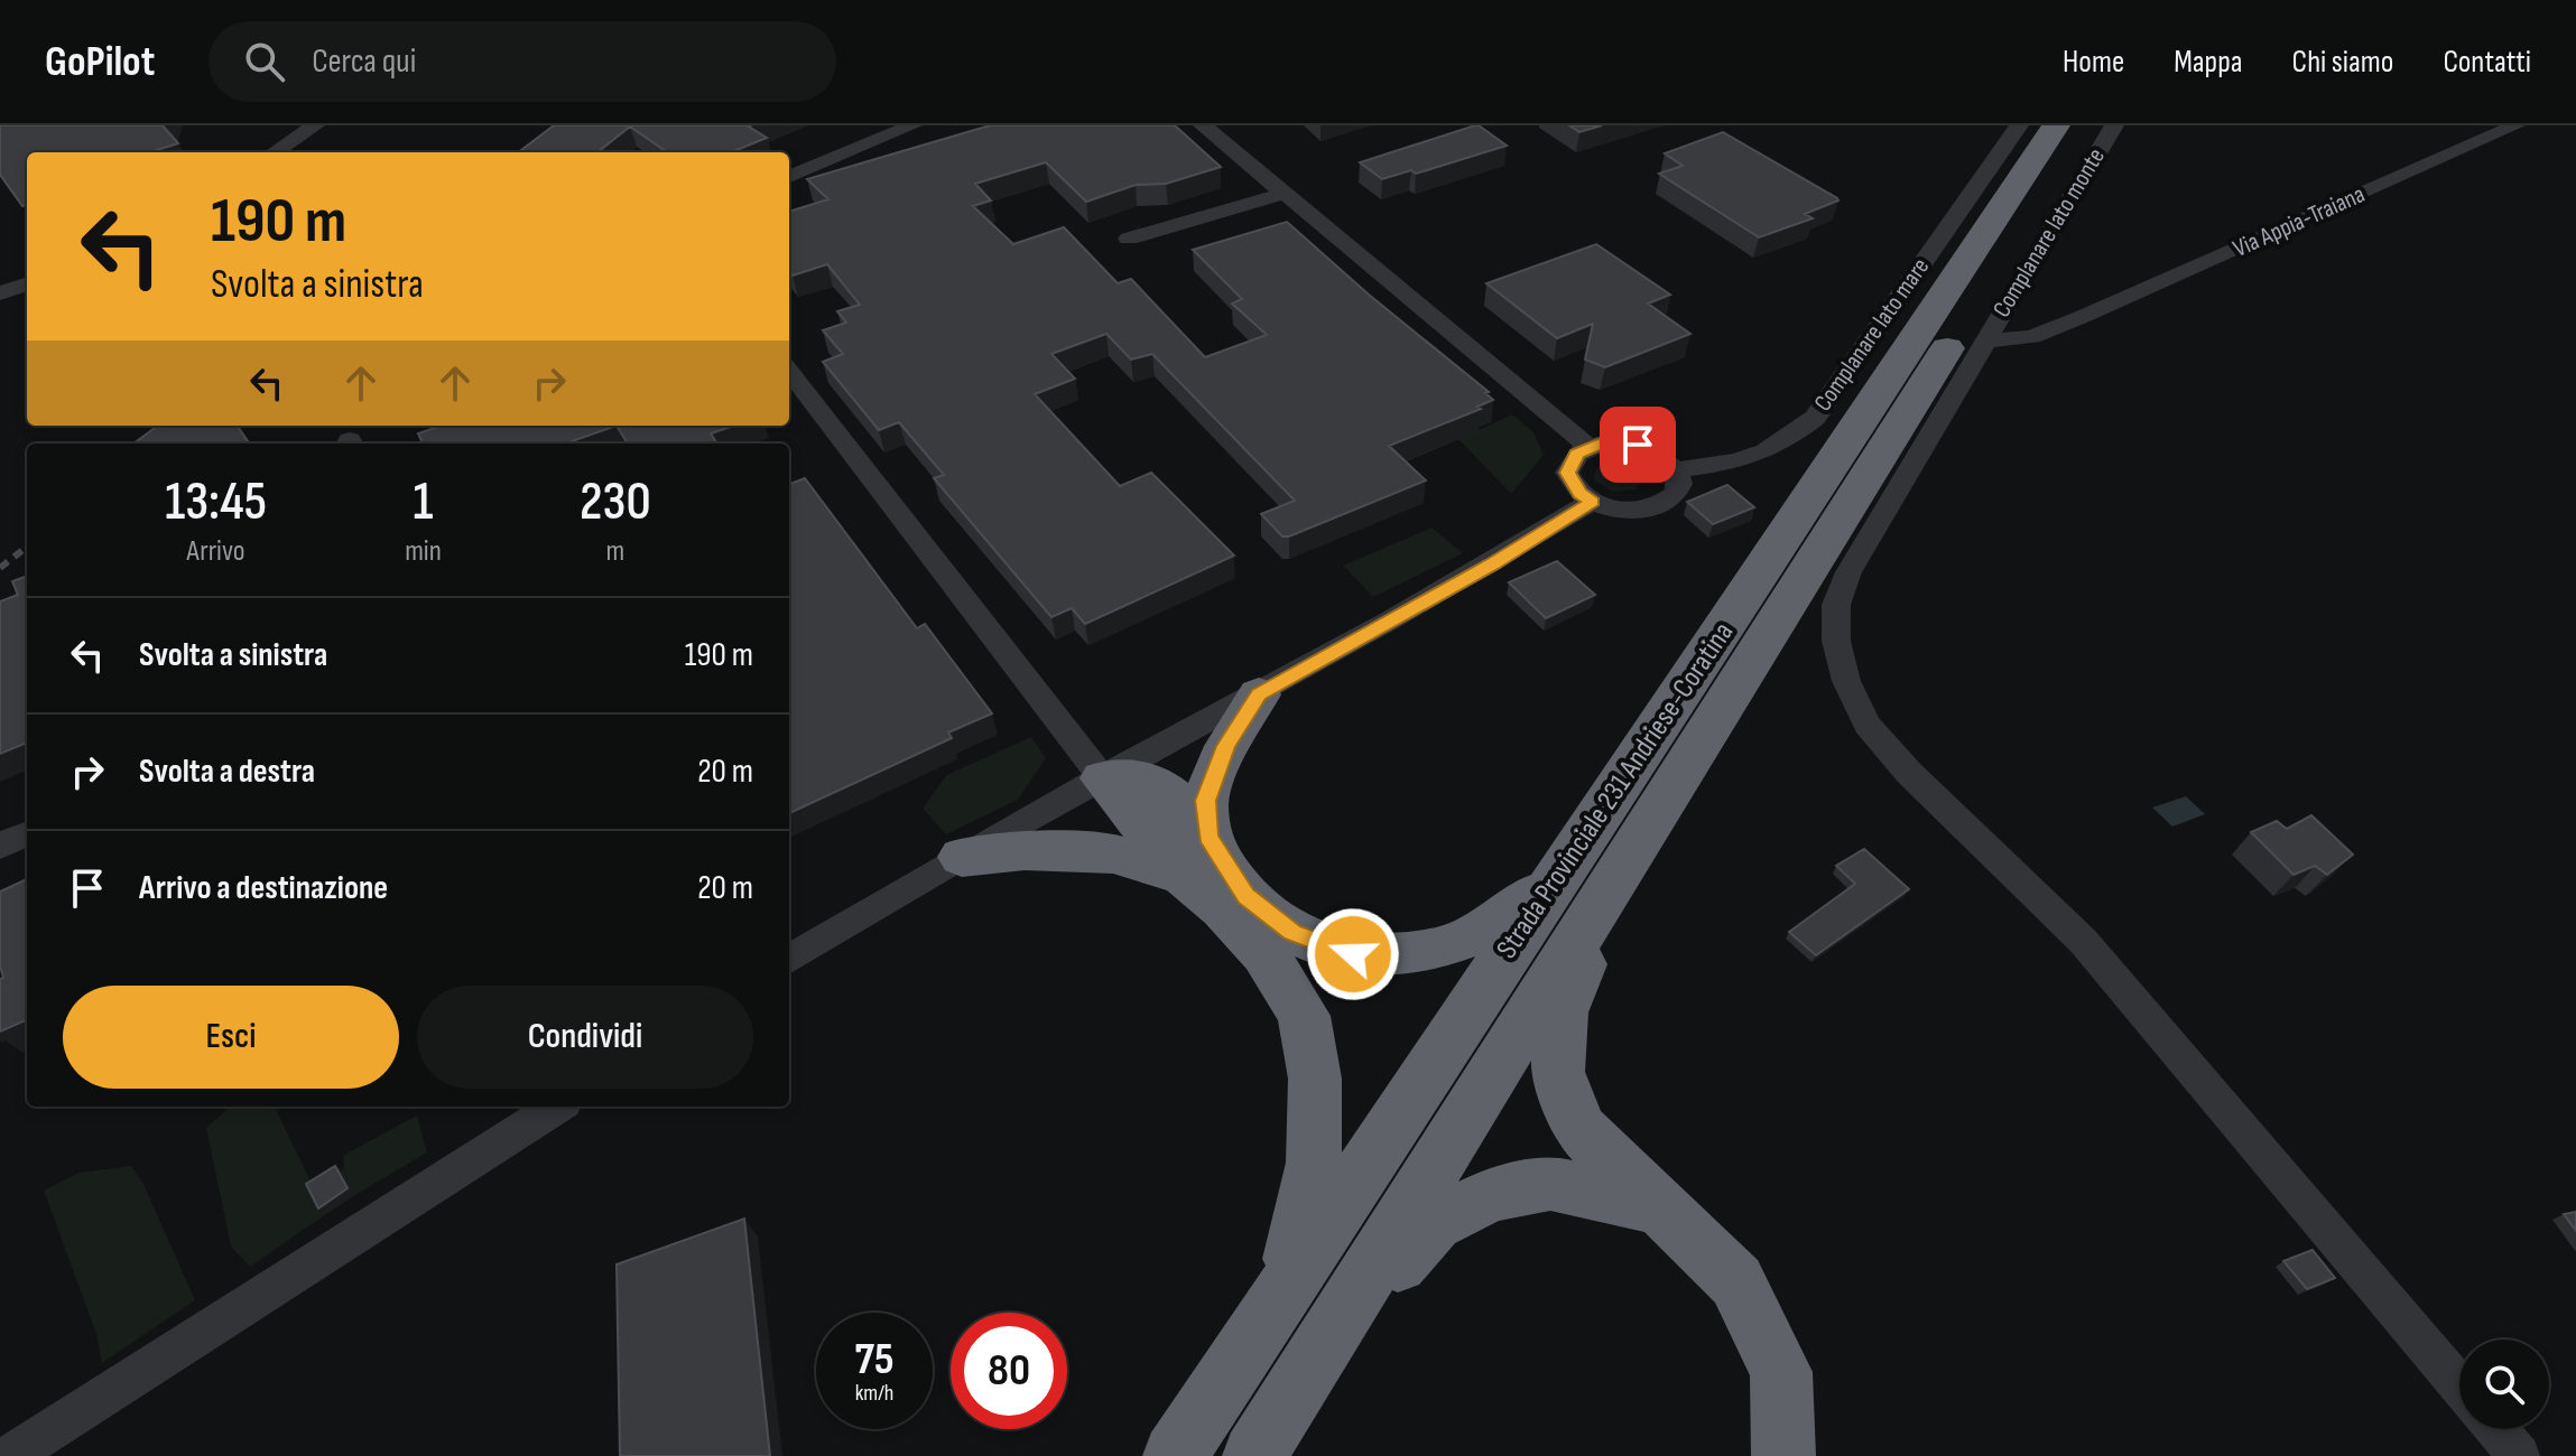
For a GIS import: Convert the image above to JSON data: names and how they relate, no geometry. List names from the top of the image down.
{
  "streets": {
    "highway": ["Strada Provinciale 231 Andriese-Coratina"],
    "street": ["Via Appia-Traiana", "Complanare lato monte", "Complanare lato mare"]
  },
  "crossings": [
    ["Via Appia-Traiana", "Complanare lato monte"]
  ],
  "page": {
    "header": "GoPilot",
    "search": "Cerca qui",
    "nav": [
      "Home",
      "Mappa",
      "Chi siamo",
      "Contatti"
    ],
    "turn": ["190 m", "Svolta a sinistra"],
    "eta": [
      "13:45",
      "Arrivo",
      "1",
      "min",
      "230",
      "m"
    ],
    "list": [
      {
        "name": "Svolta a sinistra",
        "value": "190 m"
      },
      {
        "name": "Svolta a destra",
        "value": "20 m"
      },
      {
        "name": "Arrivo a destinazione",
        "value": "20 m"
      }
    ],
    "buttons": ["Esci", "Condividi"],
    "speed": "75 km/h",
    "limit": "80"
  }
}
